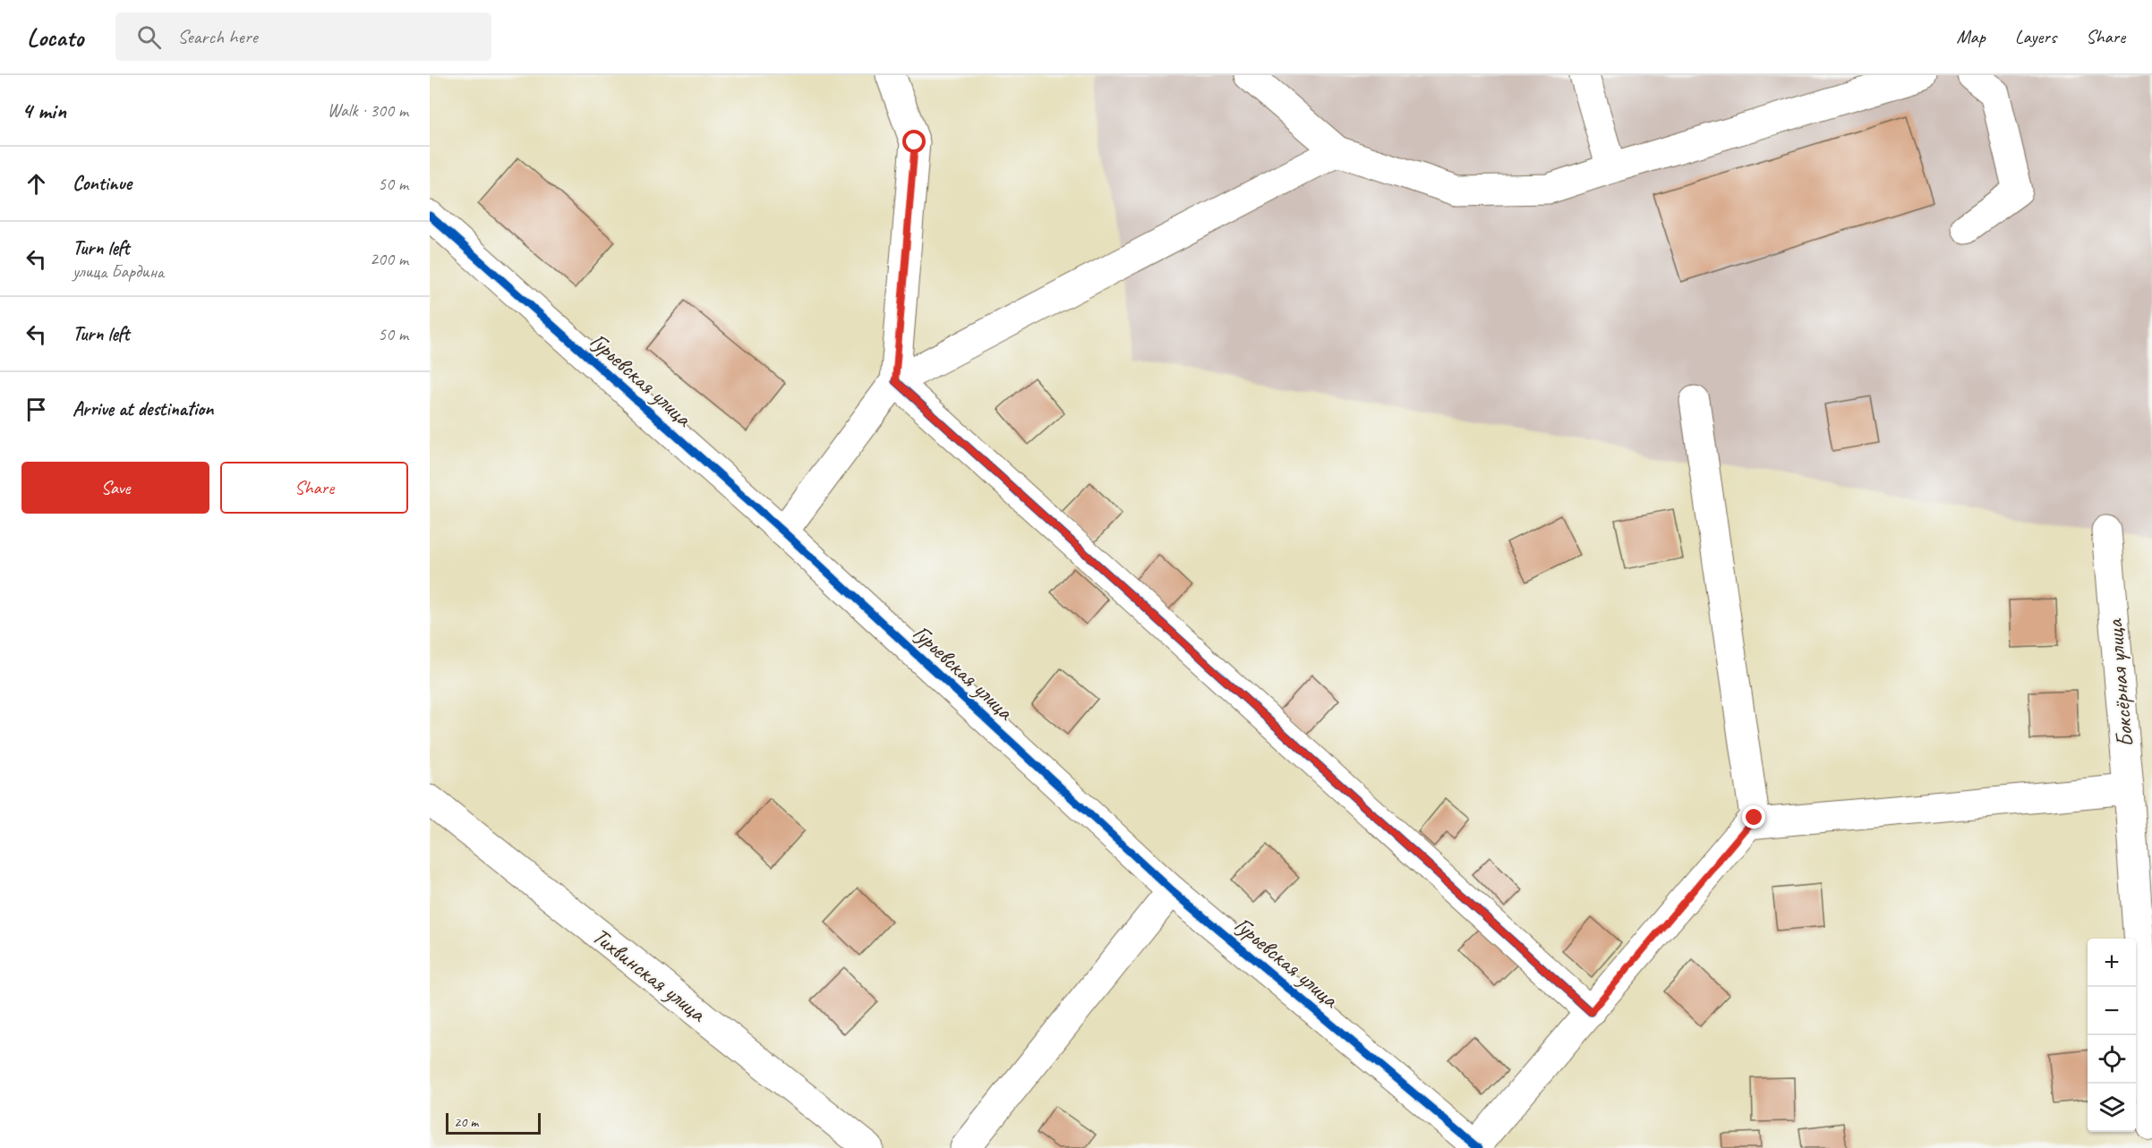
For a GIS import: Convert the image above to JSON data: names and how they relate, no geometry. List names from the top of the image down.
{
  "streets": {
    "street": ["Гурьевская улица", "Боксёрная улица", "Тихвинская улица"]
  },
  "scale_bar": "20 m",
  "page": {
    "header": "Locato",
    "search": "Search here",
    "nav": ["Map", "Layers", "Share"],
    "heading": ["4 min", "Walk · 300 m"],
    "list": [
      ["Continue", "50 m"],
      ["Turn left", "улица Бардина", "200 m"],
      ["Turn left", "50 m"],
      "Arrive at destination"
    ],
    "buttons": ["Save", "Share"],
    "map_buttons": ["+", "−"],
    "scale": "20 m"
  }
}
